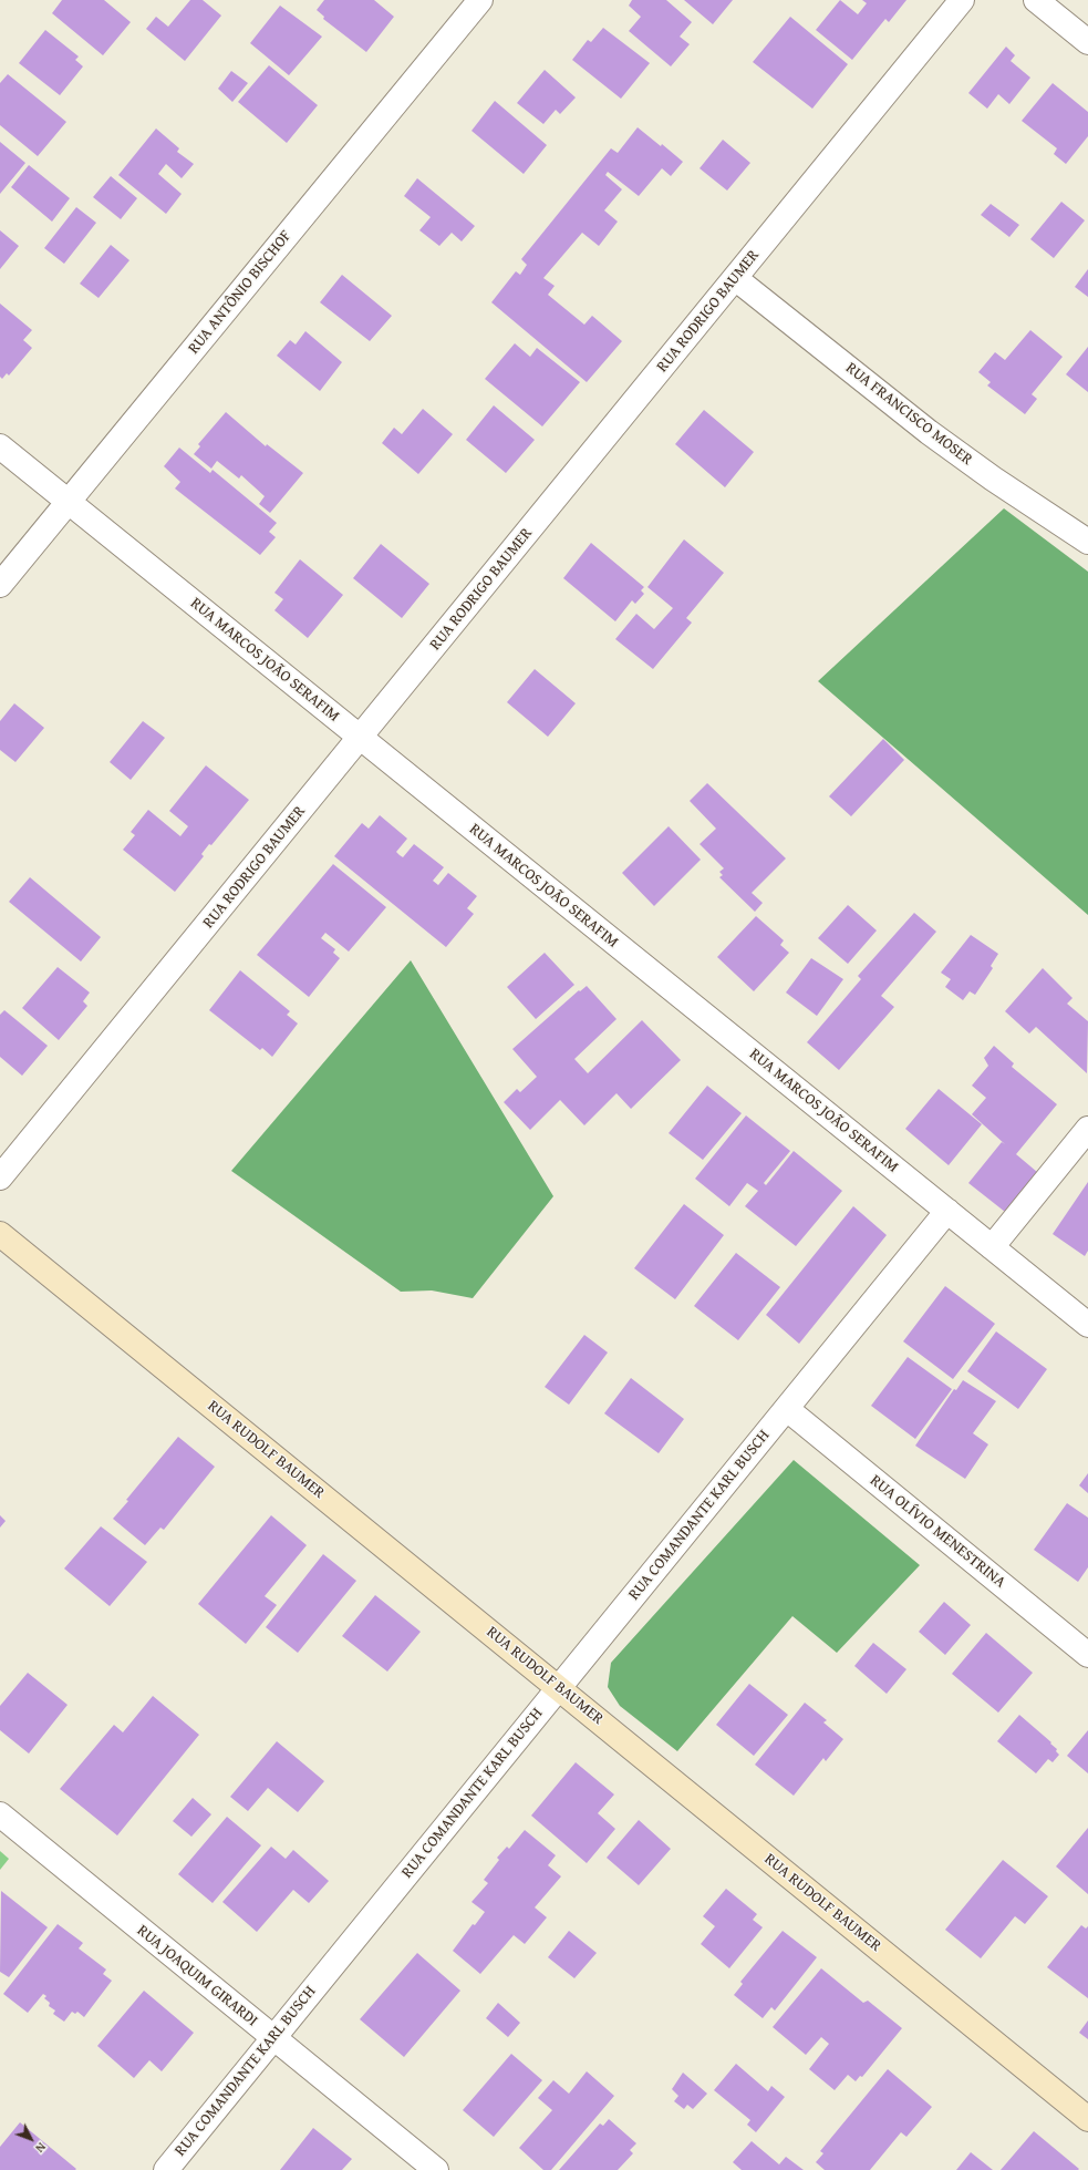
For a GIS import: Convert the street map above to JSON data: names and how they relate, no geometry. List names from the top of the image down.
{
  "streets": {
    "street": [
      "RUA ANTÔNIO BISCHOF",
      "RUA RODRIGO BAUMER",
      "RUA FRANCISCO MOSER",
      "RUA MARCOS JOÃO SERAFIM",
      "RUA RUDOLF BAUMER",
      "RUA COMANDANTE KARL BUSCH",
      "RUA OLÍVIO MENESTRINA",
      "RUA JOAQUIM GIRARDI"
    ]
  },
  "crossings": [
    ["RUA ANTÔNIO BISCHOF", "RUA MARCOS JOÃO SERAFIM"],
    ["RUA RODRIGO BAUMER", "RUA FRANCISCO MOSER"],
    ["RUA RODRIGO BAUMER", "RUA MARCOS JOÃO SERAFIM"],
    ["RUA MARCOS JOÃO SERAFIM", "RUA COMANDANTE KARL BUSCH"],
    ["RUA RUDOLF BAUMER", "RUA COMANDANTE KARL BUSCH"],
    ["RUA COMANDANTE KARL BUSCH", "RUA OLÍVIO MENESTRINA"],
    ["RUA COMANDANTE KARL BUSCH", "RUA JOAQUIM GIRARDI"]
  ],
  "north": "bottom right"
}
